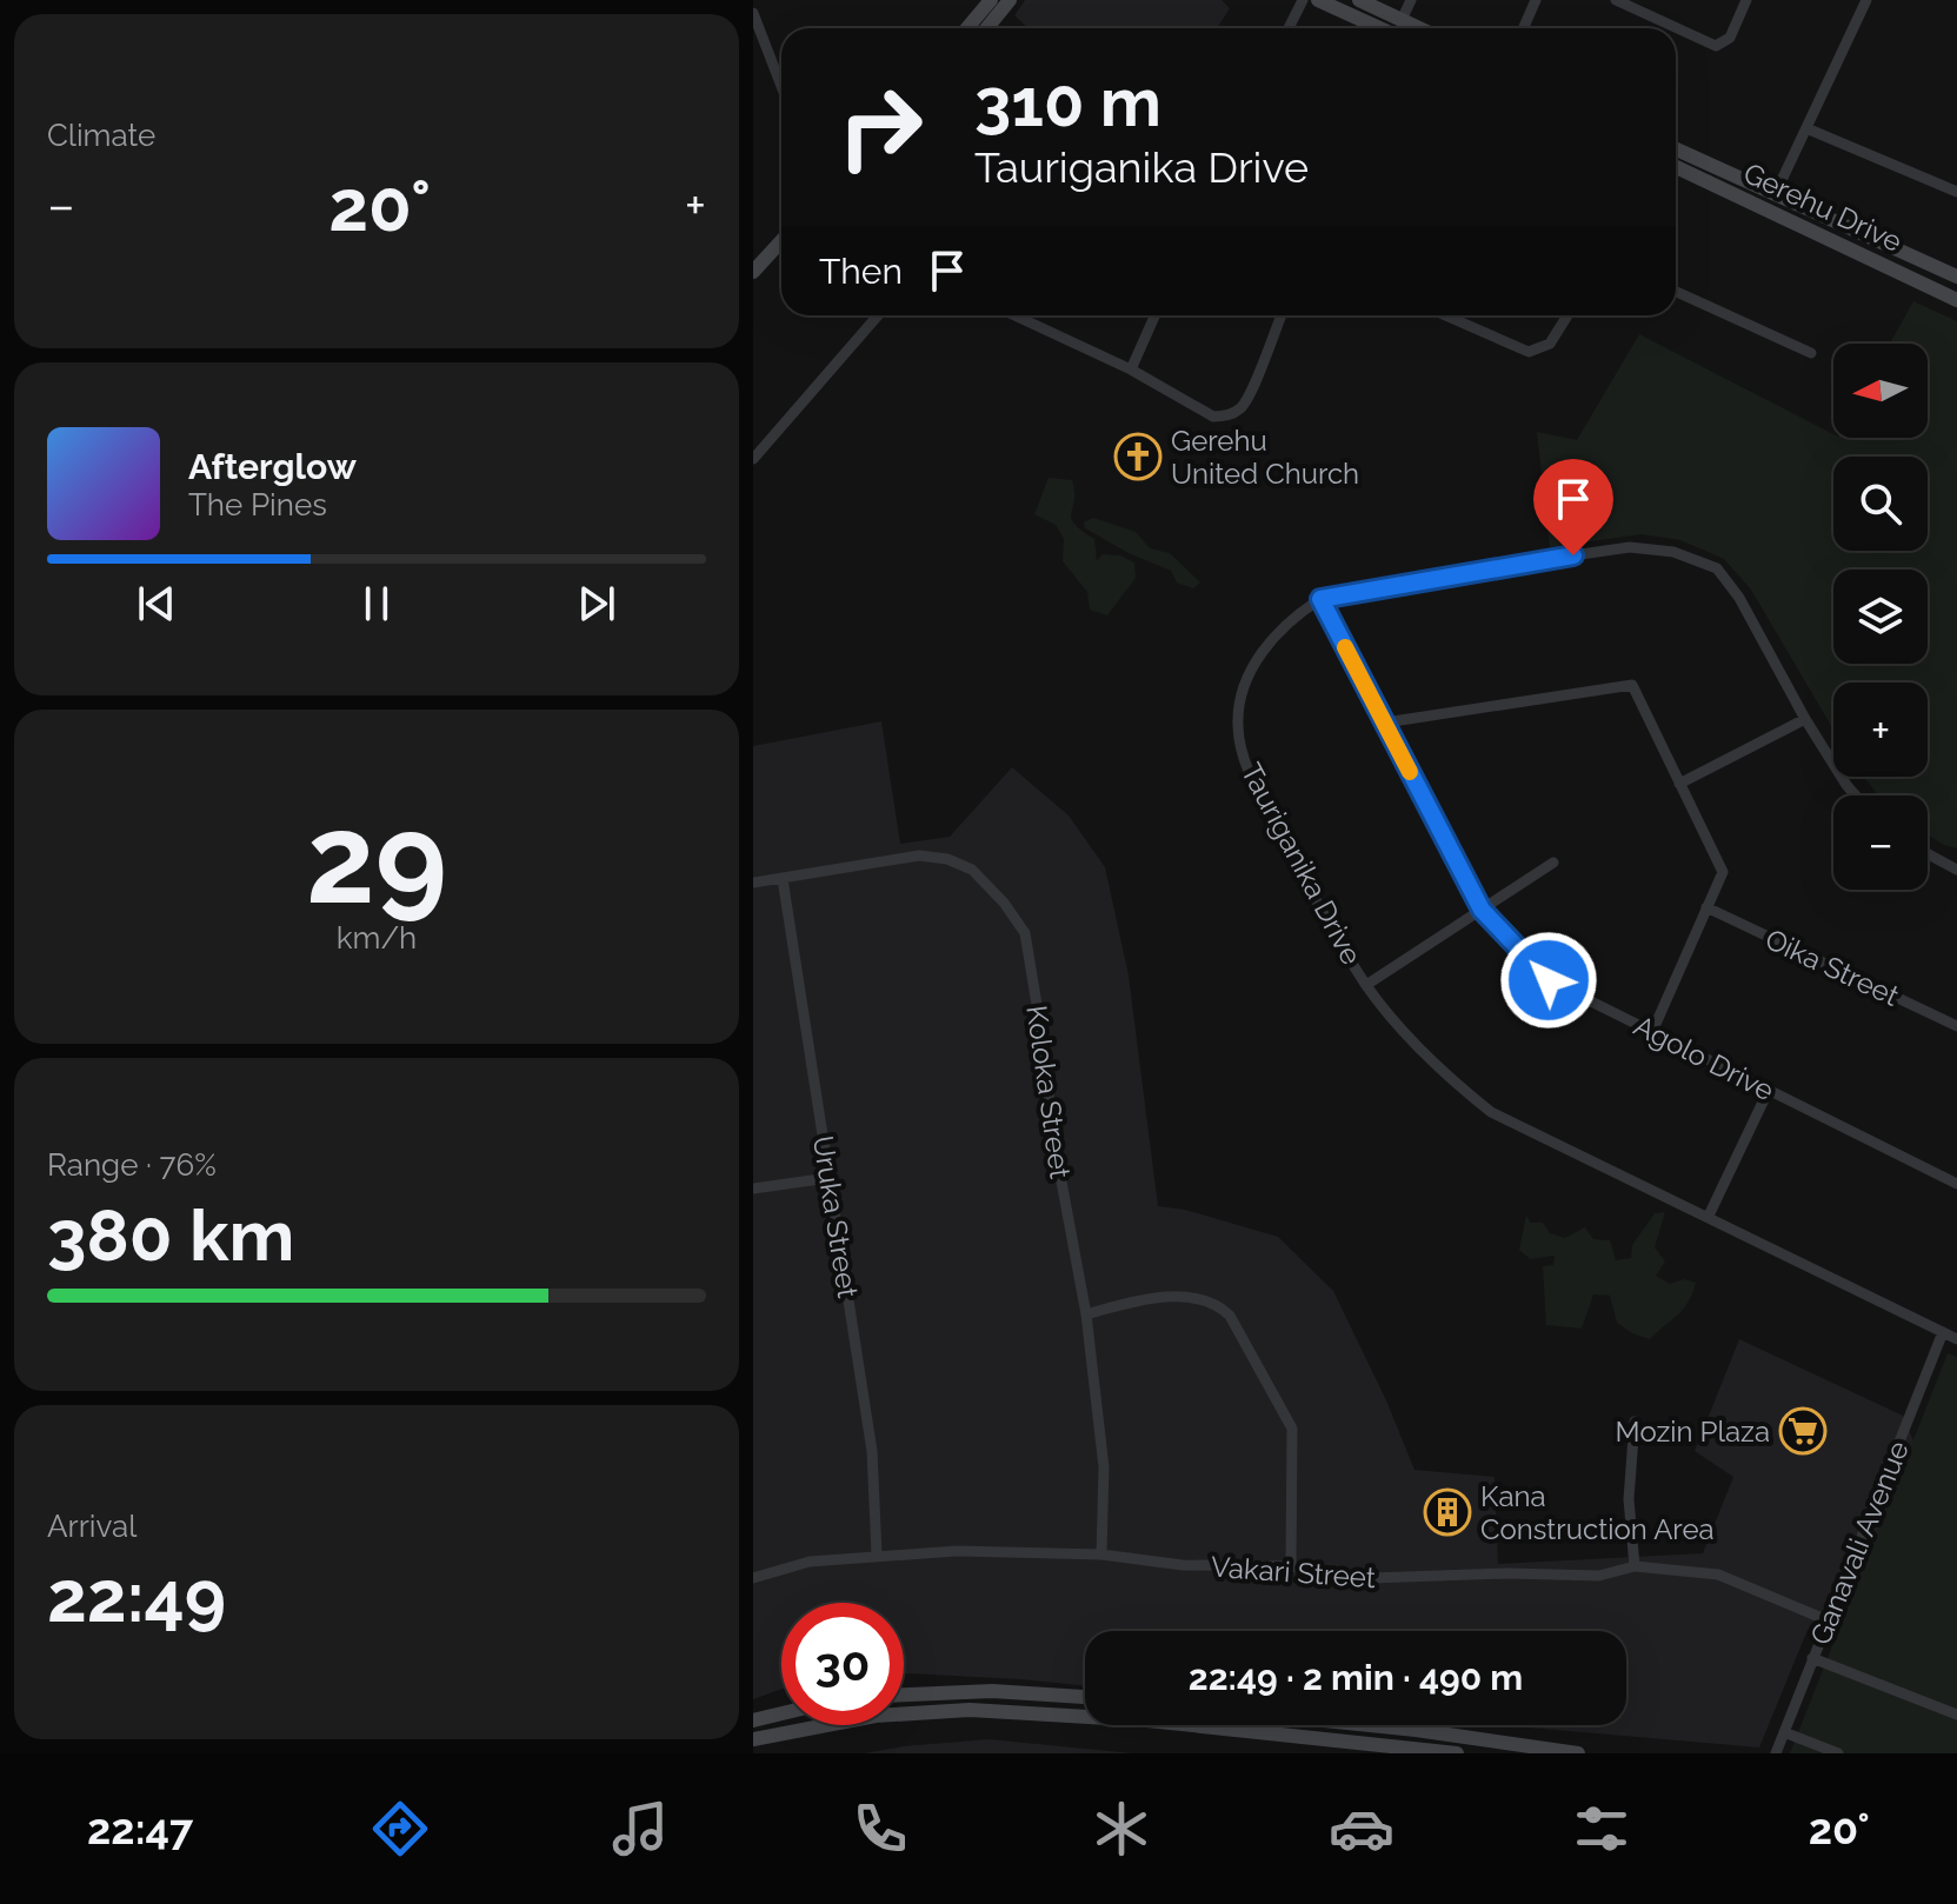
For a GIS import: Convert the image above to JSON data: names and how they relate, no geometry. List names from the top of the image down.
{
  "streets": {
    "street": [
      "Gerehu Drive",
      "Tauriganika Drive",
      "Oika Street",
      "Agolo Drive",
      "Koloka Street",
      "Uruka Street",
      "Ganavali Avenue",
      "Vakari Street"
    ]
  },
  "crossings": [
    ["Tauriganika Drive", "Agolo Drive"],
    ["Tauriganika Drive", "Ganavali Avenue"],
    ["Koloka Street", "Uruka Street"],
    ["Koloka Street", "Vakari Street"],
    ["Uruka Street", "Vakari Street"],
    ["Ganavali Avenue", "Vakari Street"]
  ],
  "places": {
    "church": ["Gerehu United Church"],
    "supermarket": ["Mozin Plaza"],
    "building": ["Kana Construction Area"]
  },
  "north": "left",
  "page": {
    "tile": [
      "Climate",
      ["29", "km/h"],
      ["Range · 76%", "380 km"],
      ["Arrival", "22:49"]
    ],
    "turn": ["310 m", "Tauriganika Drive"],
    "heat": ["−", "20°", "+"],
    "then": "Then",
    "map_buttons": ["+", "−"],
    "song": ["Afterglow", "The Pines"],
    "limit": "30",
    "trip": "22:49 · 2 min · 490 m",
    "tabs": ["22:47", "20°"]
  }
}
